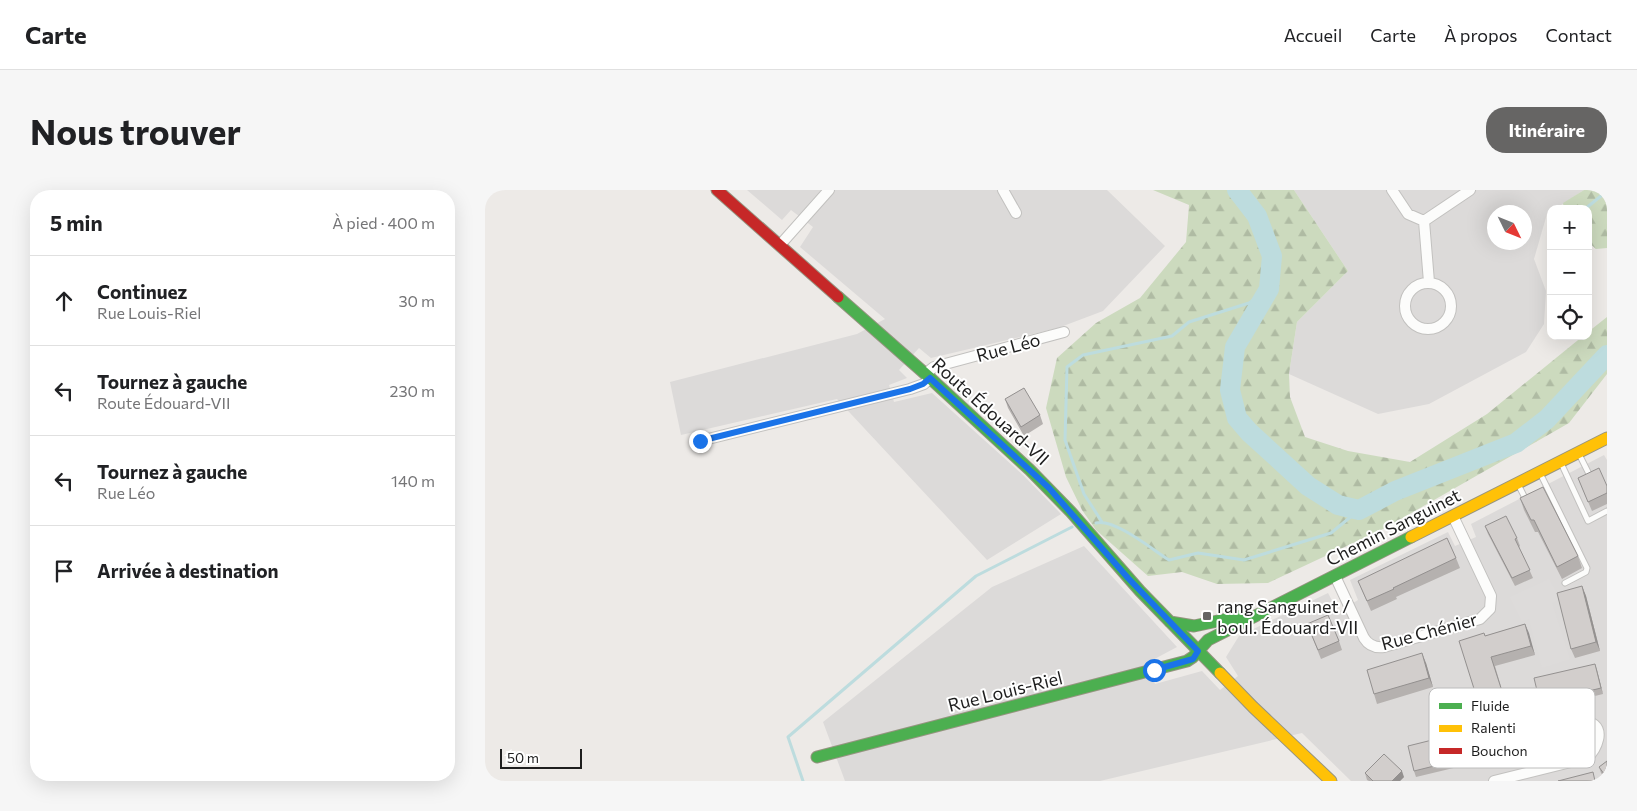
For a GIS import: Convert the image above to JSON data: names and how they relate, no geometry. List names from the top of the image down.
{
  "streets": {
    "street": [
      "Rue Léo",
      "Route Édouard-VII",
      "Chemin Sanguinet",
      "Rue Chénier",
      "Rue Louis-Riel"
    ]
  },
  "crossings": [
    ["Rue Léo", "Route Édouard-VII"],
    ["Route Édouard-VII", "Chemin Sanguinet"],
    ["Route Édouard-VII", "Rue Louis-Riel"],
    ["Chemin Sanguinet", "Rue Chénier"],
    ["Chemin Sanguinet", "Rue Louis-Riel"]
  ],
  "places": {
    "transit": ["rang Sanguinet / boul. Édouard-VII"]
  },
  "legend": ["Fluide", "Ralenti", "Bouchon"],
  "scale_bar": "50 m",
  "north": "bottom right",
  "page": {
    "header": "Carte",
    "nav": [
      "Accueil",
      "Carte",
      "À propos",
      "Contact"
    ],
    "buttons": "Itinéraire",
    "title": "Nous trouver",
    "heading": ["5 min", "À pied · 400 m"],
    "map_buttons": ["+", "−"],
    "list": [
      ["Continuez", "Rue Louis-Riel", "30 m"],
      ["Tournez à gauche", "Route Édouard-VII", "230 m"],
      ["Tournez à gauche", "Rue Léo", "140 m"],
      "Arrivée à destination"
    ],
    "scale": "50 m"
  }
}
